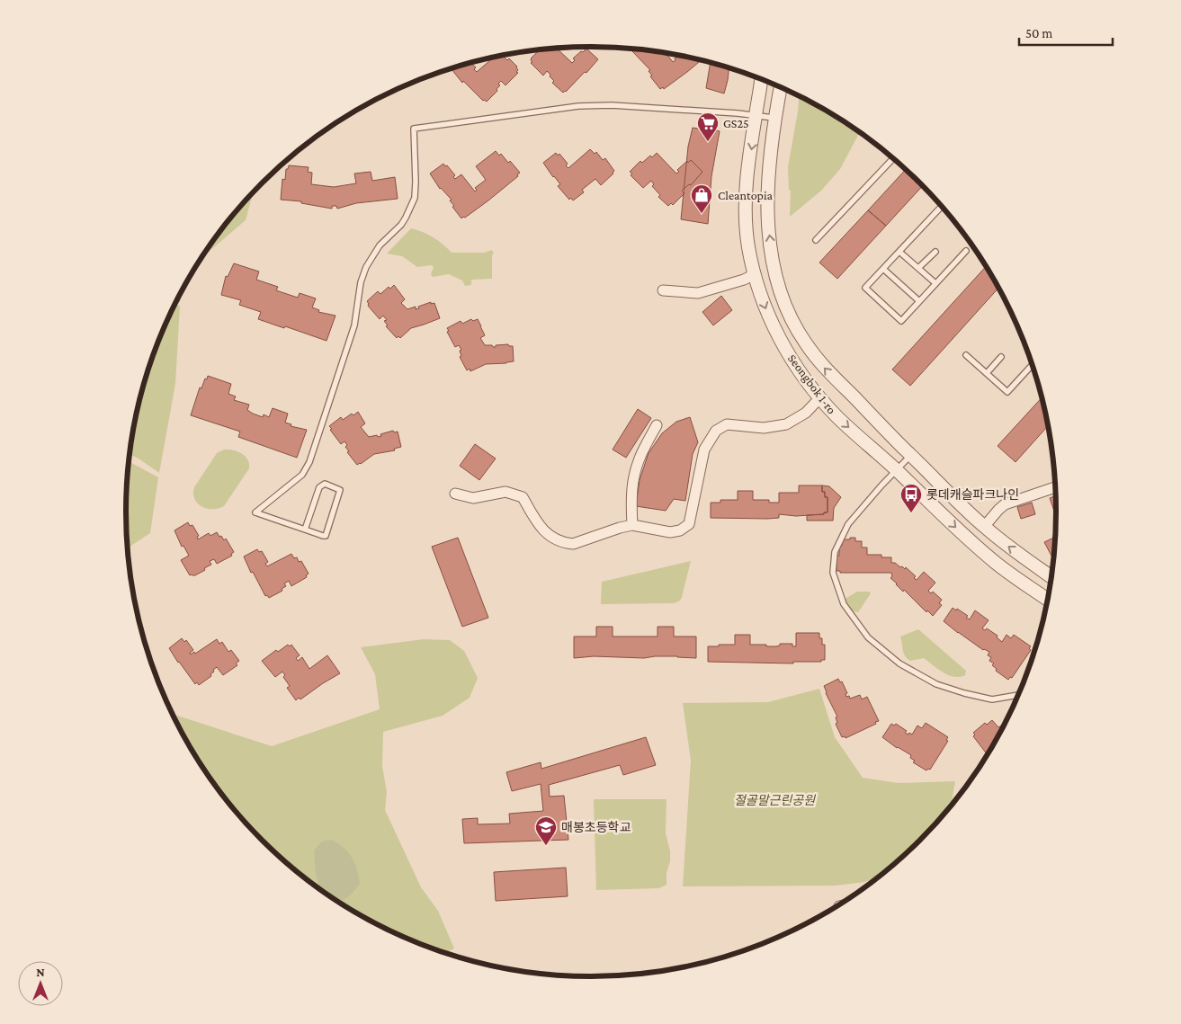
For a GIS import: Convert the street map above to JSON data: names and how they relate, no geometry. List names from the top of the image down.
{
  "streets": {
    "street": ["Seongbok 1-ro"]
  },
  "parks": ["절골말근린공원"],
  "places": {
    "supermarket": ["GS25"],
    "shop": ["Cleantopia"],
    "bus stop": ["롯데캐슬파크나인"],
    "school or university": ["매봉초등학교"]
  },
  "scale_bar": "50 m",
  "north": "top"
}
